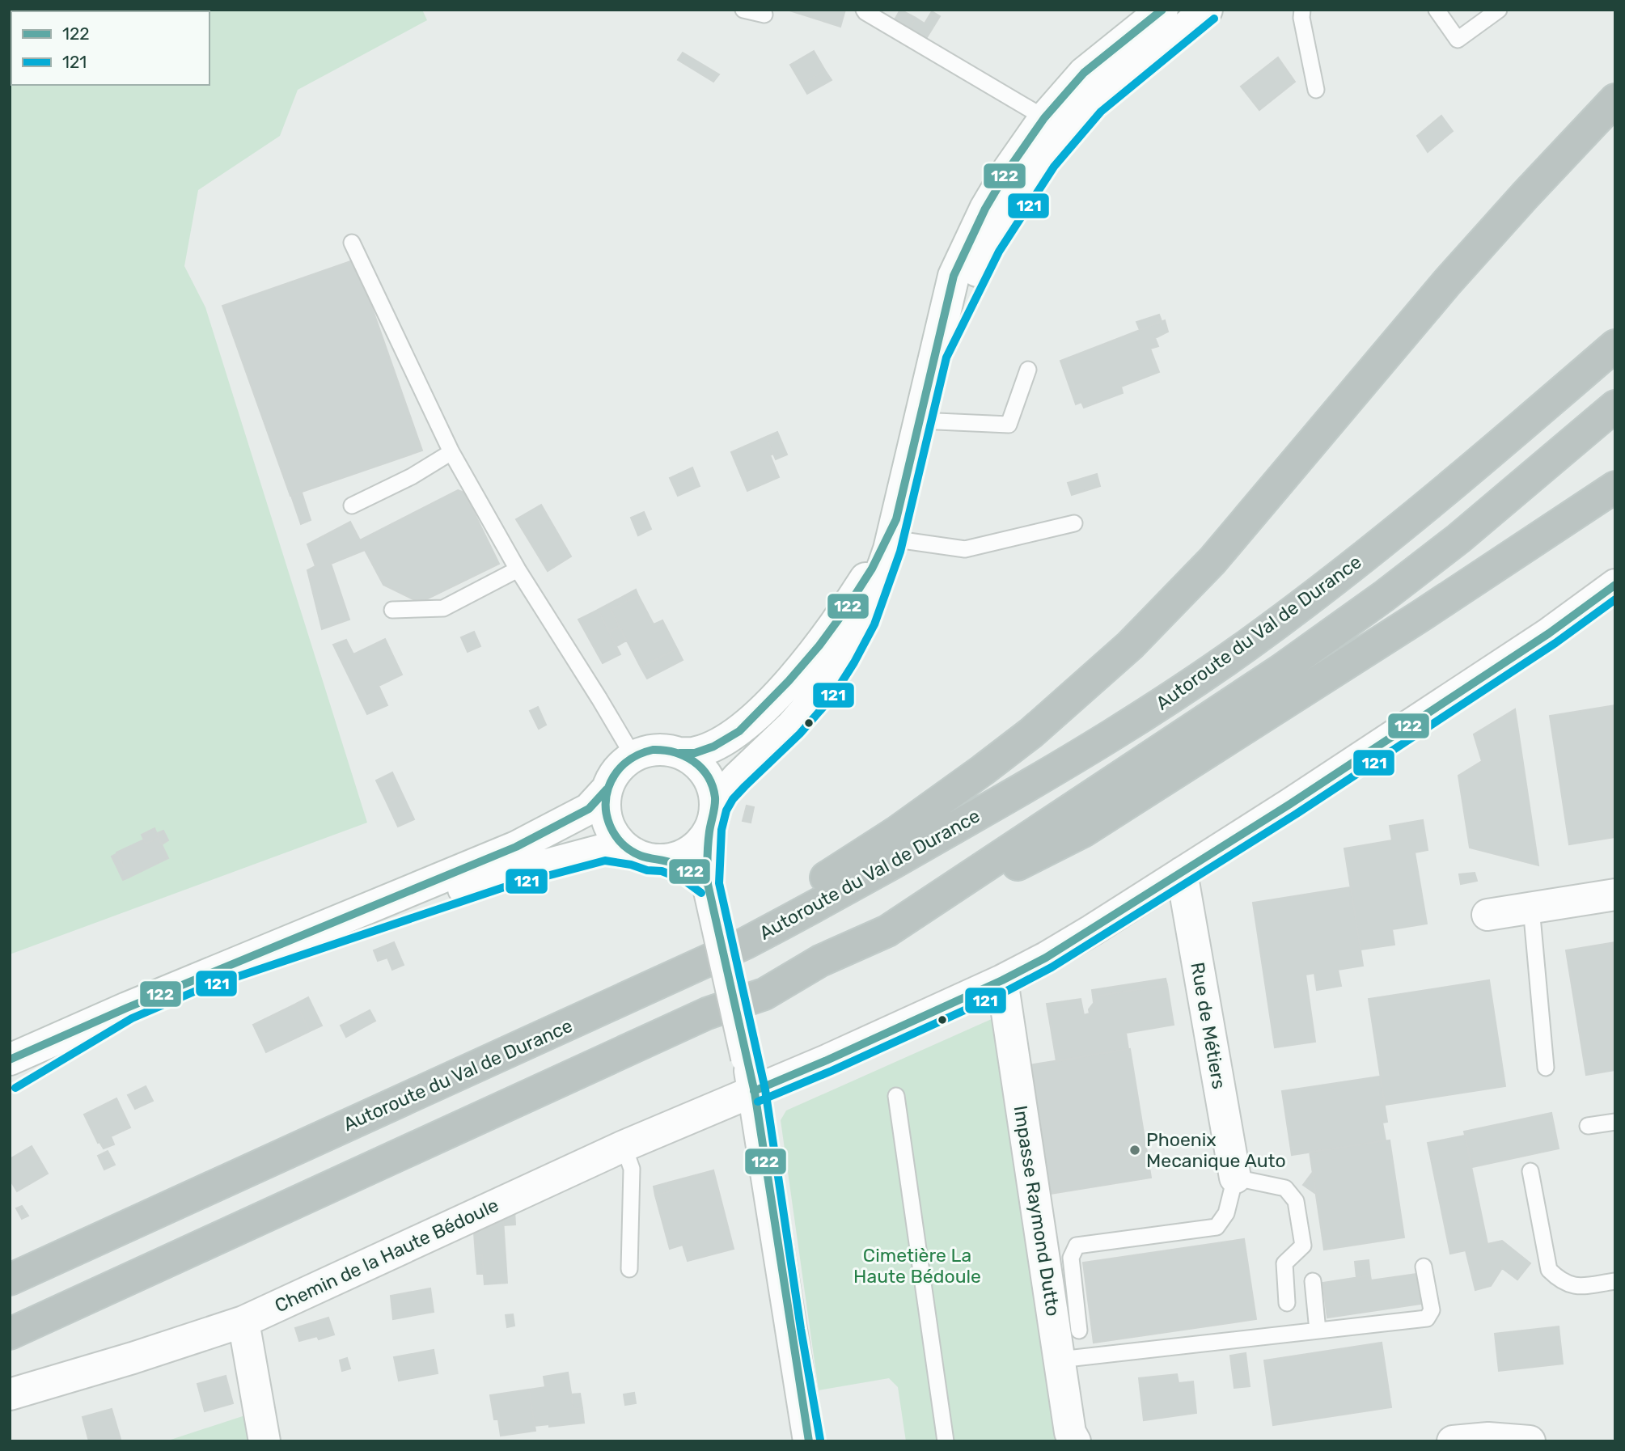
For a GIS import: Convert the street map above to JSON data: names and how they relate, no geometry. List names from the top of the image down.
{
  "streets": {
    "highway": ["Autoroute du Val de Durance"],
    "street": ["Rue de Métiers", "Impasse Raymond Dutto", "Chemin de la Haute Bédoule"]
  },
  "crossings": [
    ["Rue de Métiers", "Chemin de la Haute Bédoule"],
    ["Impasse Raymond Dutto", "Chemin de la Haute Bédoule"]
  ],
  "parks": ["Cimetière La Haute Bédoule"],
  "places": ["Phoenix Mecanique Auto"],
  "lines": ["transit line 122", "transit line 121"],
  "legend": ["122", "121"]
}
